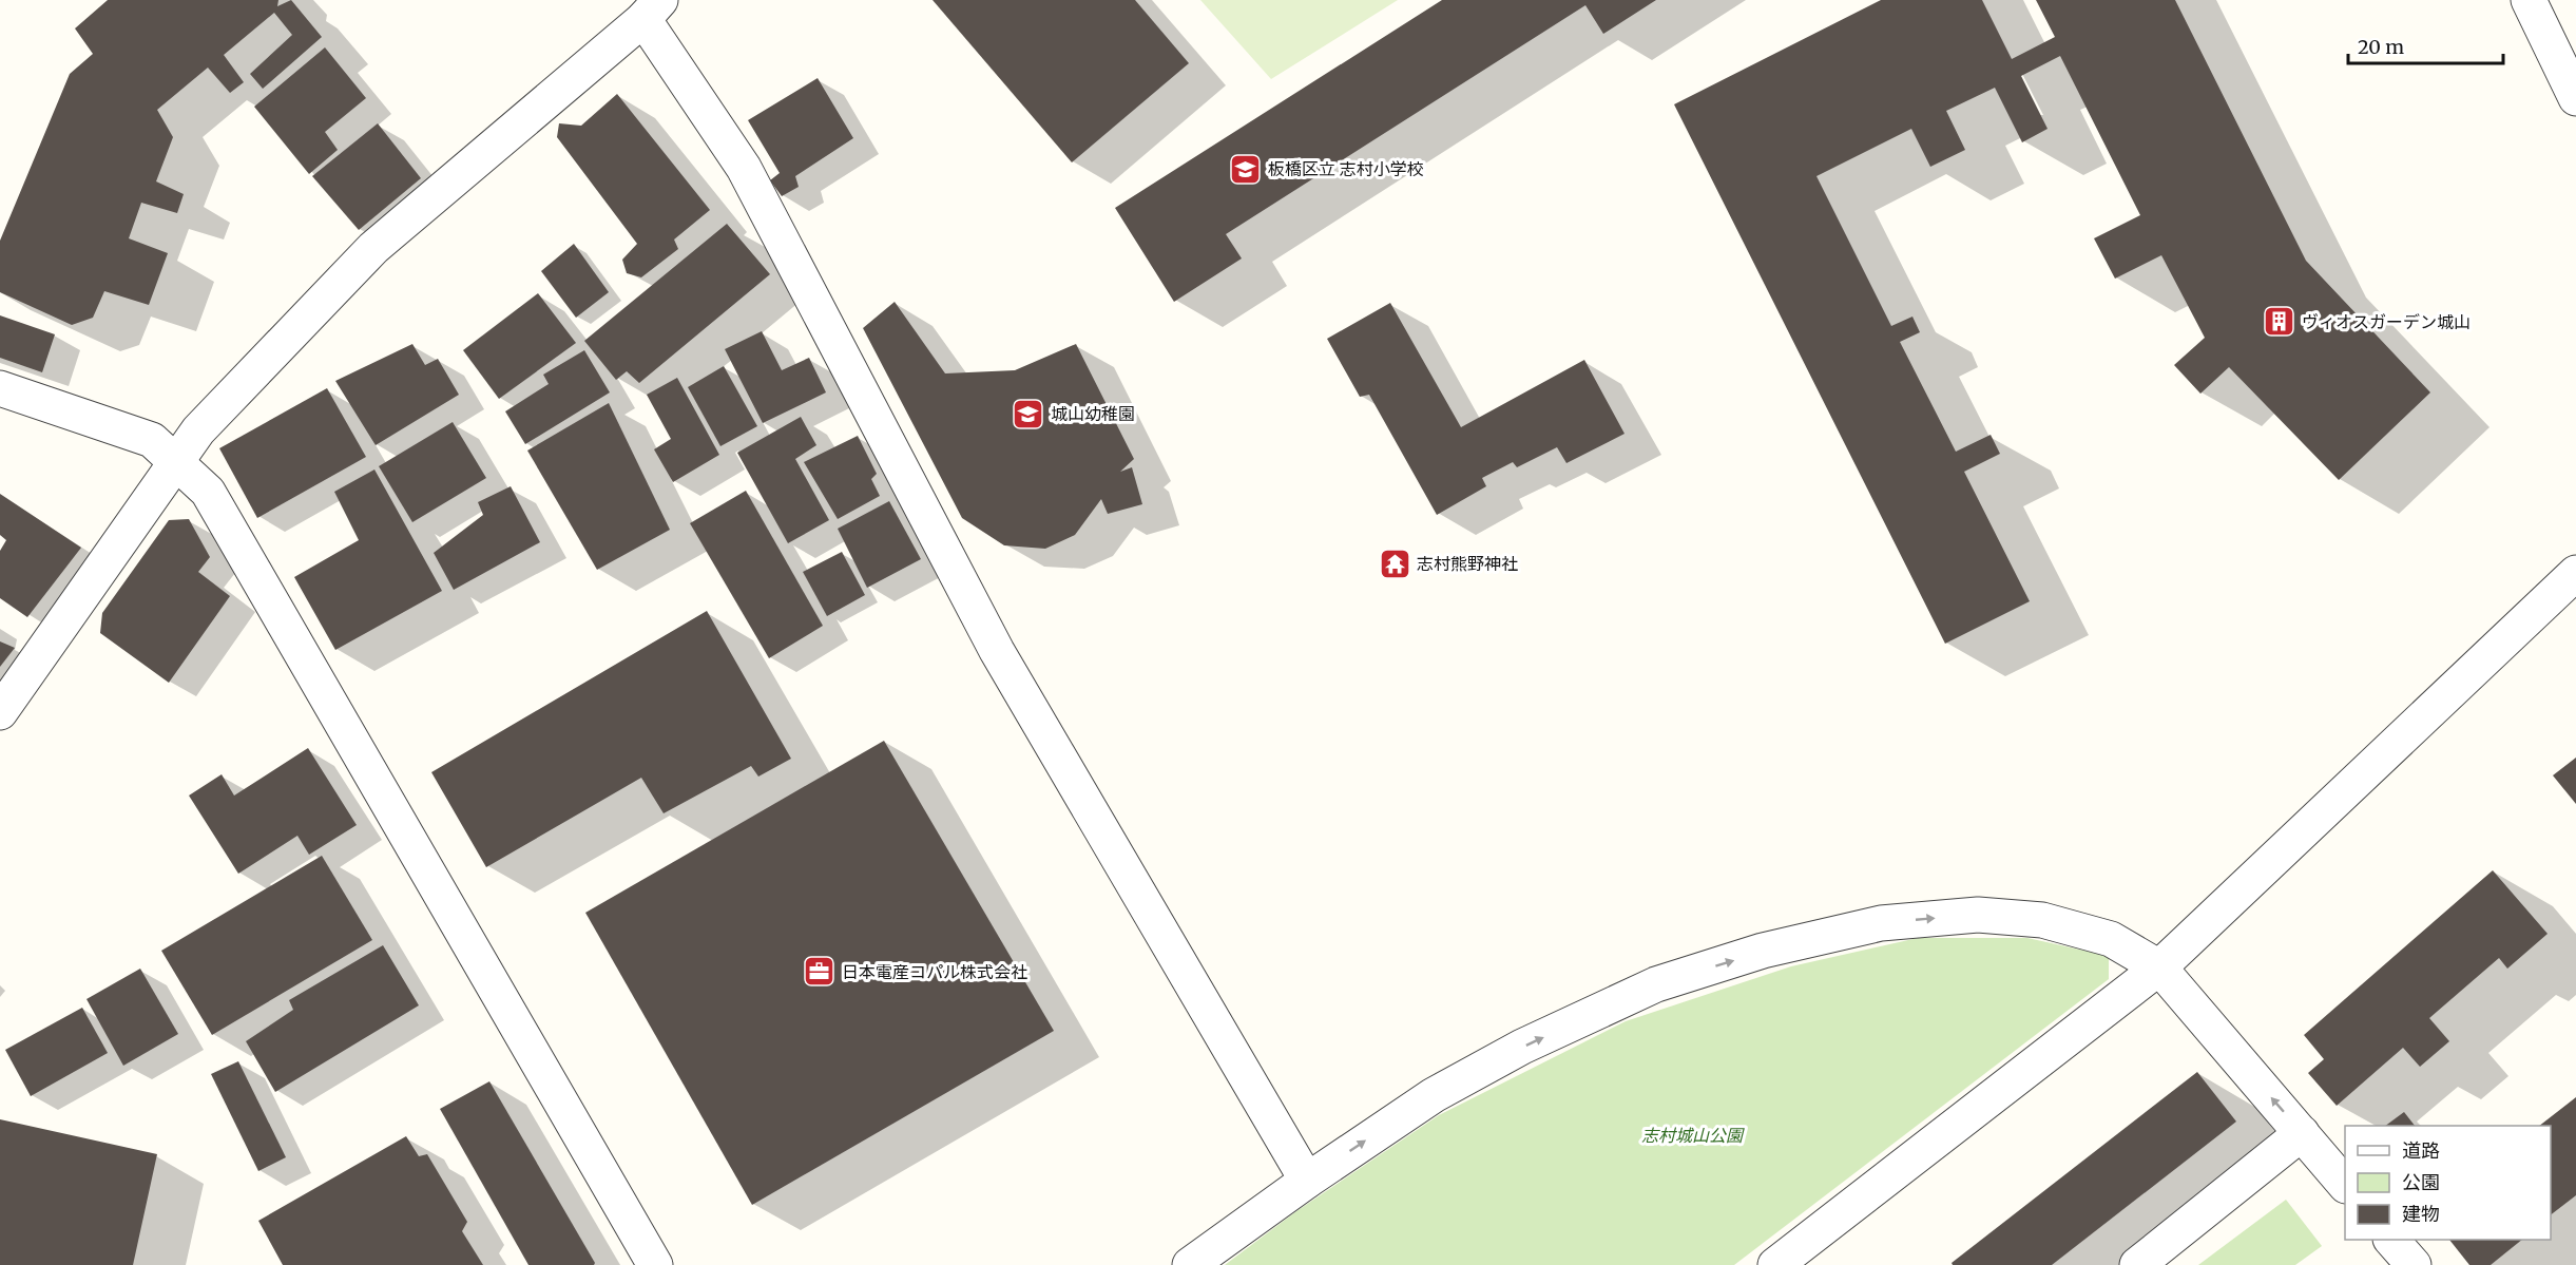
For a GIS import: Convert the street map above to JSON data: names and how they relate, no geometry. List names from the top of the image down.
{
  "parks": ["志村城山公園"],
  "places": {
    "school or university": ["板橋区立 志村小学校", "城山幼稚園"],
    "building": ["ヴィオスガーデン城山"],
    "temple": ["志村熊野神社"],
    "office": ["日本電産コパル株式会社"]
  },
  "legend": ["道路", "公園", "建物"],
  "scale_bar": "20 m"
}
